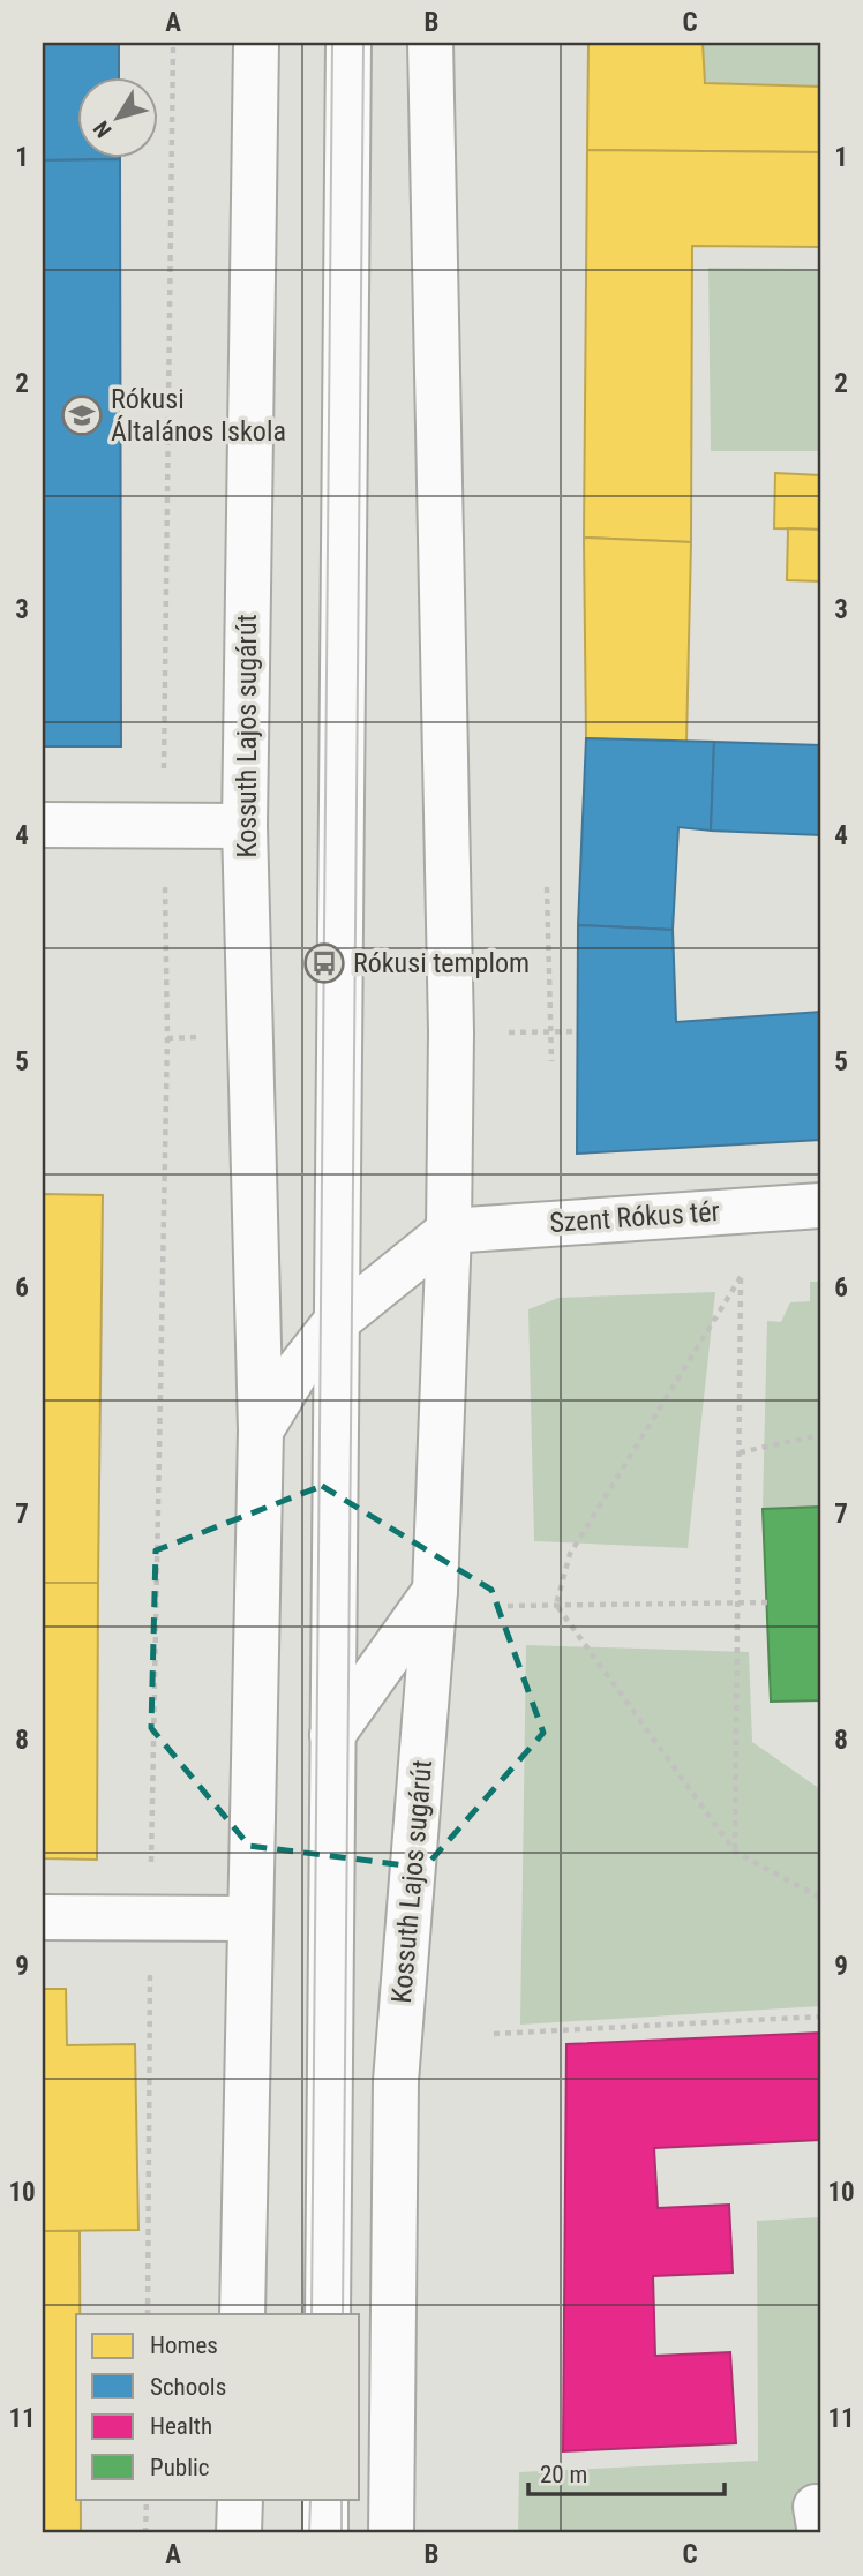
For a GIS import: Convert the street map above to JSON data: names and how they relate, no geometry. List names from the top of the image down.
{
  "streets": {
    "main road": ["Kossuth Lajos sugárút", "Szent Rókus tér"]
  },
  "crossings": [
    ["Kossuth Lajos sugárút", "Szent Rókus tér"]
  ],
  "places": {
    "school or university": ["Rókusi Általános Iskola"],
    "bus stop": ["Rókusi templom"]
  },
  "legend": [
    "Homes",
    "Schools",
    "Health",
    "Public"
  ],
  "scale_bar": "20 m",
  "north": "bottom left",
  "grid": {
    "columns": ["A", "B", "C"],
    "rows": [
      "1",
      "2",
      "3",
      "4",
      "5",
      "6",
      "7",
      "8",
      "9",
      "10",
      "11"
    ]
  }
}
